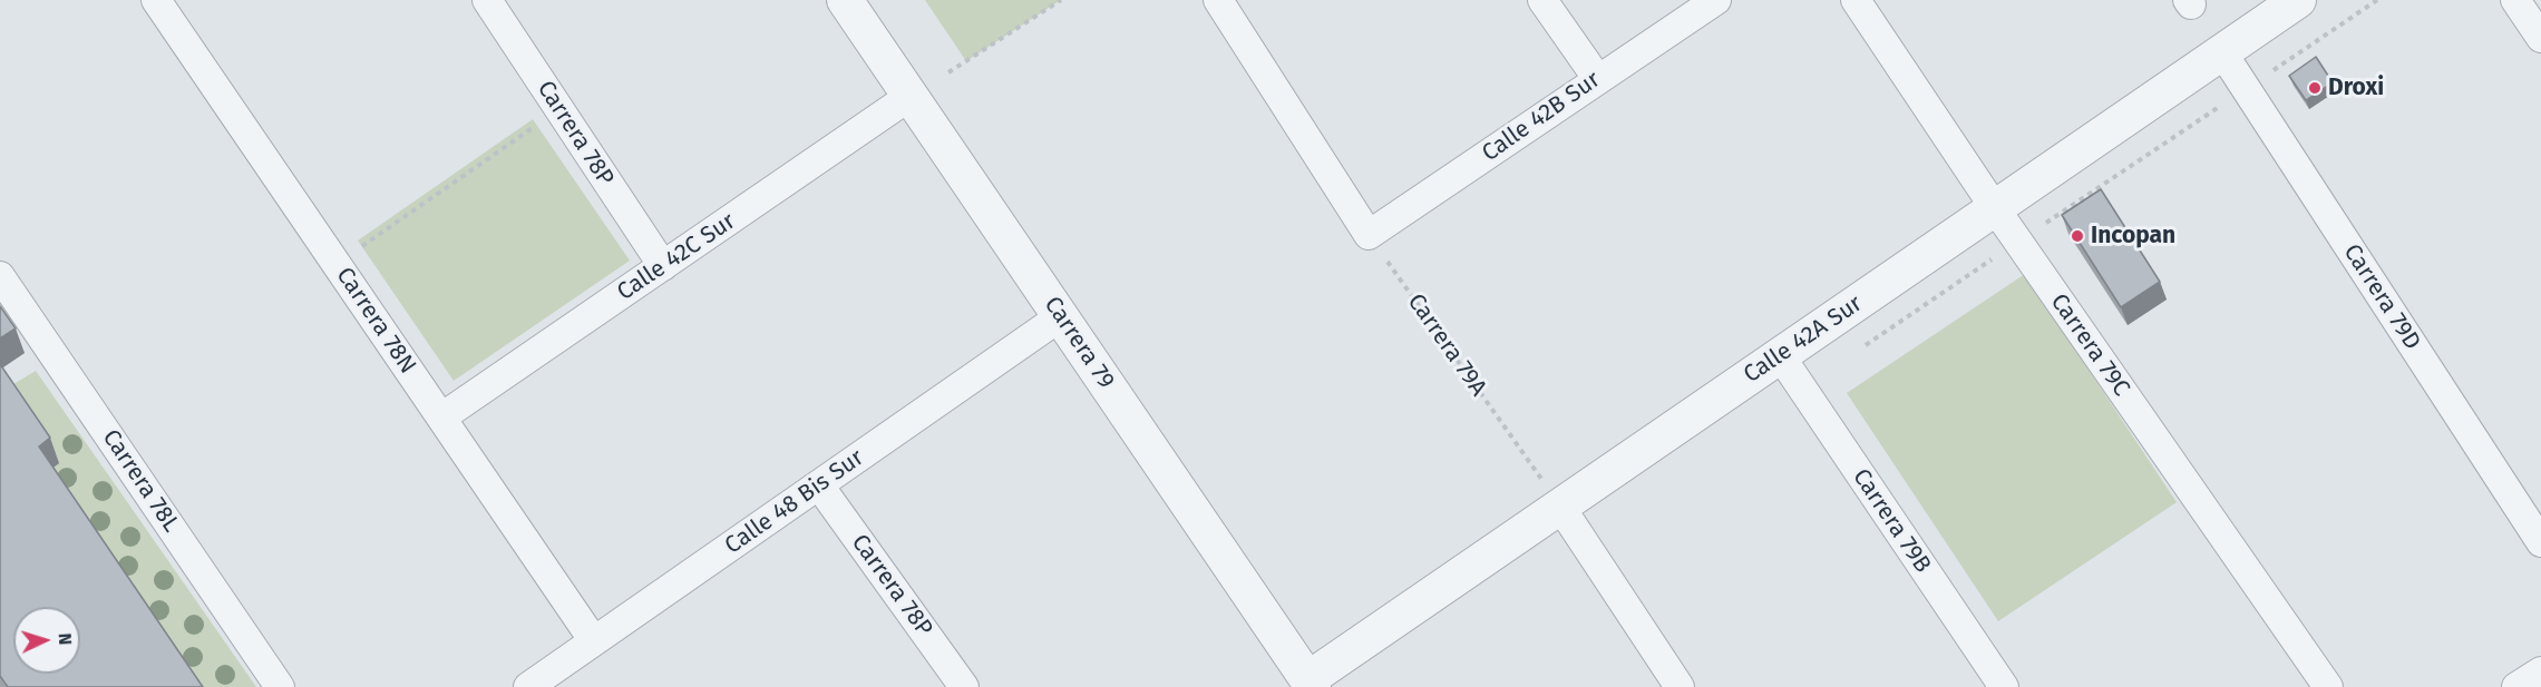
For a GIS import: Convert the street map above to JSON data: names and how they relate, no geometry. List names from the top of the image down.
{
  "streets": {
    "street": [
      "Calle 42B Sur",
      "Carrera 78P",
      "Calle 42C Sur",
      "Carrera 79D",
      "Carrera 78N",
      "Calle 42A Sur",
      "Carrera 79",
      "Carrera 79C",
      "Carrera 78L",
      "Calle 48 Bis Sur",
      "Carrera 79B"
    ],
    "path": ["Carrera 79A"]
  },
  "crossings": [
    ["Calle 42B Sur", "Carrera 79A"],
    ["Carrera 78P", "Calle 42C Sur"],
    ["Carrera 78P", "Calle 48 Bis Sur"],
    ["Calle 42C Sur", "Carrera 78N"],
    ["Calle 42C Sur", "Carrera 79"],
    ["Carrera 79D", "Calle 42A Sur"],
    ["Carrera 78N", "Calle 48 Bis Sur"],
    ["Calle 42A Sur", "Carrera 79"],
    ["Calle 42A Sur", "Carrera 79A"],
    ["Calle 42A Sur", "Carrera 79C"],
    ["Calle 42A Sur", "Carrera 79B"],
    ["Carrera 79", "Calle 48 Bis Sur"]
  ],
  "places": ["Droxi", "Incopan"],
  "north": "right"
}
